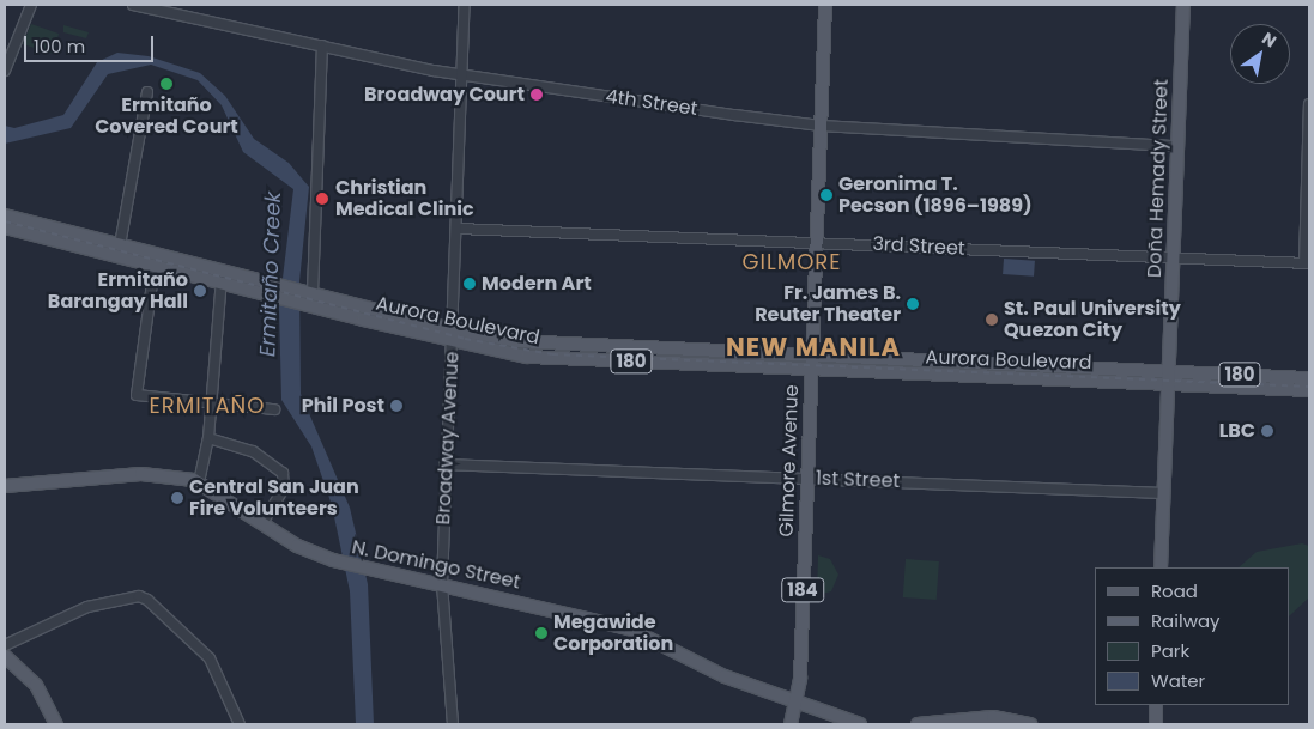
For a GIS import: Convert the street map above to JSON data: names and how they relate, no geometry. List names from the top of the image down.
{
  "streets": {
    "main road": [
      "Doña Hemady Street",
      "Aurora Boulevard",
      "180",
      "Gilmore Avenue",
      "N. Domingo Street",
      "184"
    ],
    "street": [
      "4th Street",
      "3rd Street",
      "Broadway Avenue",
      "1st Street"
    ]
  },
  "crossings": [
    ["4th Street", "Doña Hemady Street"],
    ["4th Street", "Broadway Avenue"],
    ["4th Street", "Gilmore Avenue"],
    ["Doña Hemady Street", "3rd Street"],
    ["Doña Hemady Street", "Aurora Boulevard"],
    ["Doña Hemady Street", "1st Street"],
    ["3rd Street", "Broadway Avenue"],
    ["3rd Street", "Gilmore Avenue"],
    ["Aurora Boulevard", "Broadway Avenue"],
    ["Aurora Boulevard", "Gilmore Avenue"],
    ["Broadway Avenue", "1st Street"],
    ["Broadway Avenue", "N. Domingo Street"],
    ["Gilmore Avenue", "1st Street"],
    ["Gilmore Avenue", "N. Domingo Street"],
    ["Gilmore Avenue", "184"],
    ["N. Domingo Street", "184"]
  ],
  "districts": ["GILMORE", "NEW MANILA", "ERMITAÑO"],
  "water": ["Ermitaño Creek"],
  "places": [
    "Ermitaño Covered Court",
    "Broadway Court",
    "Geronima T. Pecson (1896–1989)",
    "Christian Medical Clinic",
    "Modern Art",
    "Ermitaño Barangay Hall",
    "Fr. James B. Reuter Theater",
    "St. Paul University Quezon City",
    "Phil Post",
    "LBC",
    "Central San Juan Fire Volunteers",
    "Megawide Corporation"
  ],
  "legend": [
    "Road",
    "Railway",
    "Park",
    "Water"
  ],
  "scale_bar": "100 m",
  "north": "top right"
}
